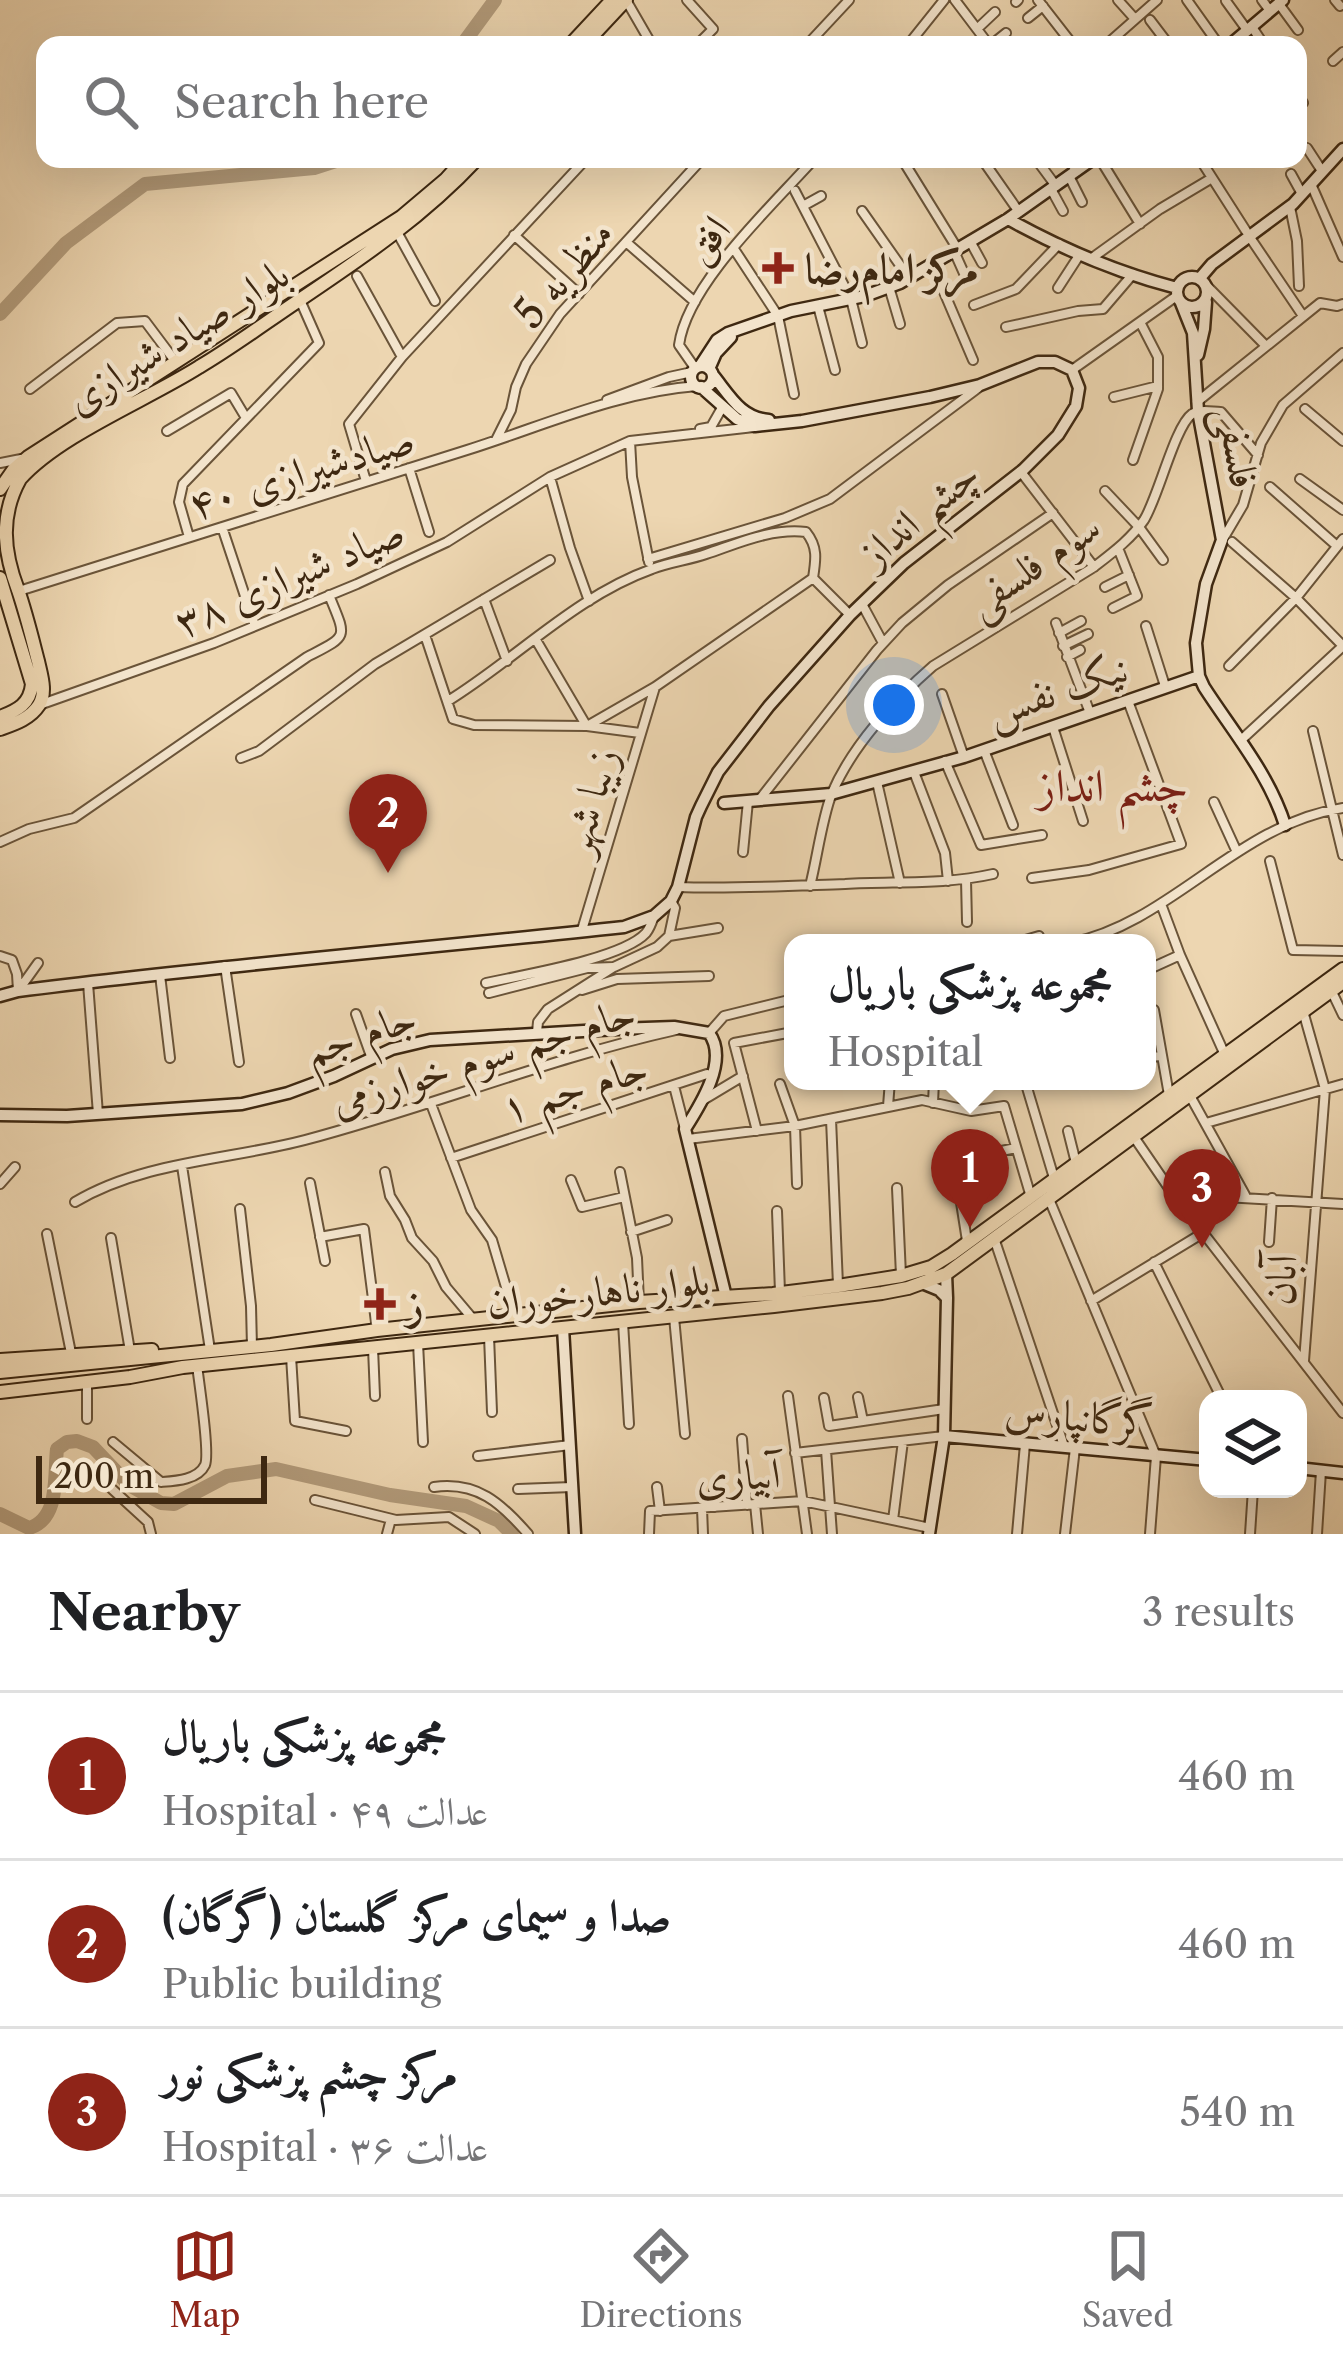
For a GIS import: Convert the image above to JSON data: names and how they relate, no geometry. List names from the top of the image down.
{
  "streets": {
    "main road": ["بلوار صیاد شیرازی", "بلوار ناهارخوران"],
    "street": [
      "افق",
      "منظریه 5",
      "فلسفی",
      "۴۰ صیادشیرازی",
      "چشم انداز",
      "سوم فلسفی",
      "صیاد شیرازی ۳۸",
      "نیک نفس",
      "زیبا شهر",
      "جام جم",
      "جام جم سوم خوارزمی",
      "۱ جام جم",
      "آبان",
      "گرگانپارس",
      "آبیاری"
    ]
  },
  "crossings": [
    ["افق", "۴۰ صیادشیرازی"],
    ["افق", "چشم انداز"],
    ["منظریه 5", "۴۰ صیادشیرازی"],
    ["بلوار صیاد شیرازی", "۴۰ صیادشیرازی"],
    ["بلوار صیاد شیرازی", "صیاد شیرازی ۳۸"],
    ["فلسفی", "سوم فلسفی"],
    ["۴۰ صیادشیرازی", "چشم انداز"],
    ["چشم انداز", "صیاد شیرازی ۳۸"],
    ["چشم انداز", "جام جم"],
    ["سوم فلسفی", "نیک نفس"],
    ["زیبا شهر", "جام جم"],
    ["جام جم", "جام جم سوم خوارزمی"]
  ],
  "districts": ["چشم انداز"],
  "places": {
    "health": ["مرکز امام‌رضا", "ز"]
  },
  "scale_bar": "200 m",
  "page": {
    "search": "Search here",
    "pins": ["2", "1", "3"],
    "popup": ["مجموعه پزشکی باریال", "Hospital"],
    "scale": "200 m",
    "heading": ["Nearby", "3 results"],
    "list": [
      {
        "mark": "1",
        "name": "مجموعه پزشکی باریال",
        "note": "Hospital · عدالت ۴۹",
        "value": "460 m"
      },
      {
        "mark": "2",
        "name": "صدا و سیمای مرکز گلستان (گرگان)",
        "note": "Public building",
        "value": "460 m"
      },
      {
        "mark": "3",
        "name": "مرکز چشم پزشکی نور",
        "note": "Hospital · عدالت ۳۶",
        "value": "540 m"
      }
    ],
    "nav": ["Map", "Directions", "Saved"]
  }
}
